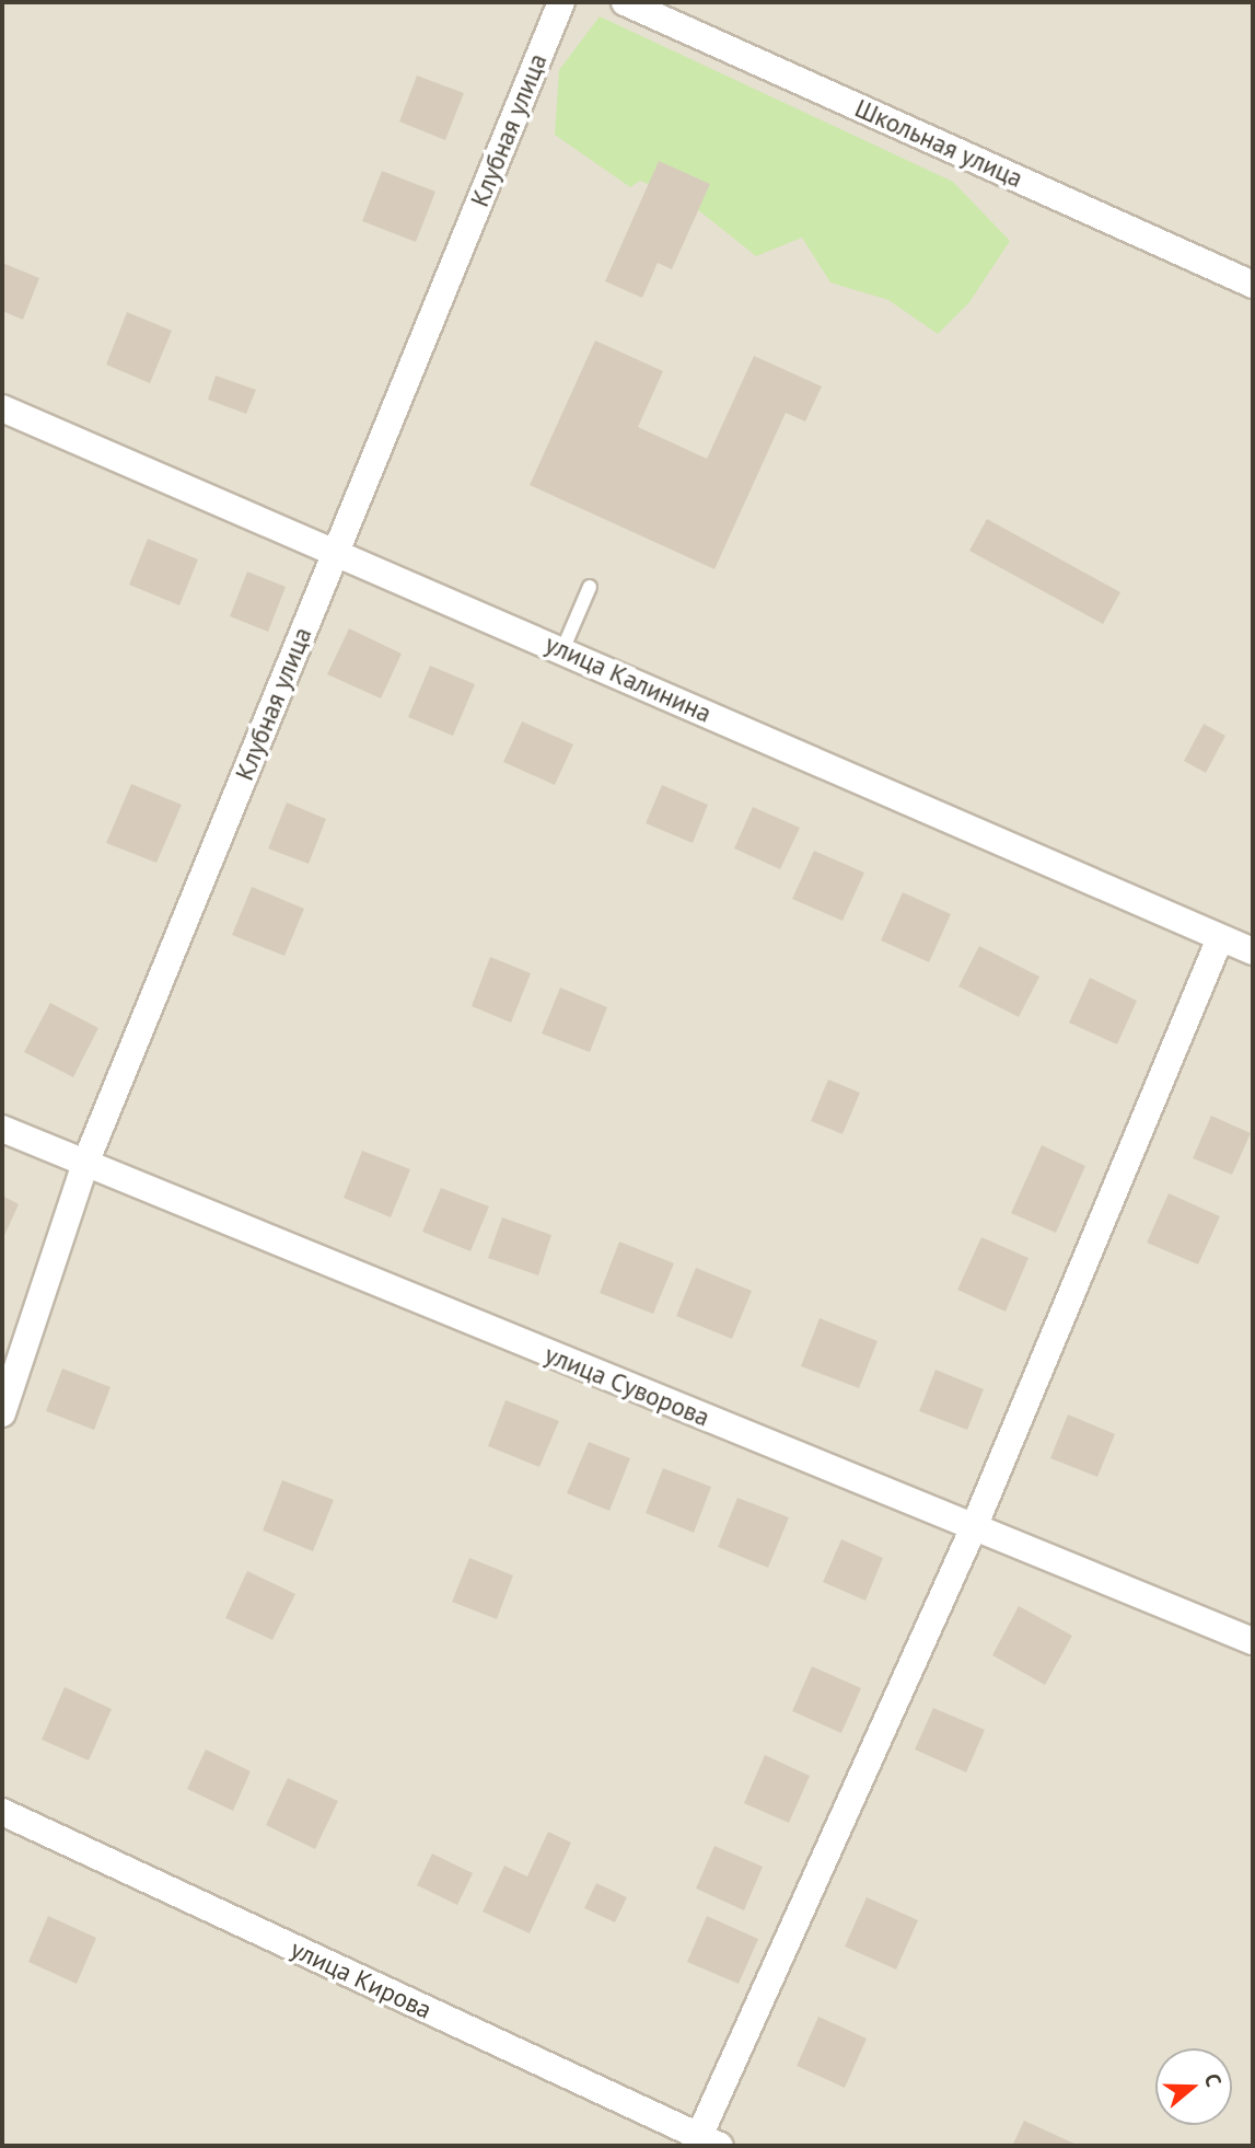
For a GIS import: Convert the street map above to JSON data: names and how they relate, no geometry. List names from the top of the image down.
{
  "streets": {
    "street": [
      "Клубная улица",
      "Школьная улица",
      "улица Калинина",
      "улица Суворова",
      "улица Кирова"
    ]
  },
  "crossings": [
    ["Клубная улица", "улица Калинина"],
    ["Клубная улица", "улица Суворова"]
  ],
  "north": "right"
}
